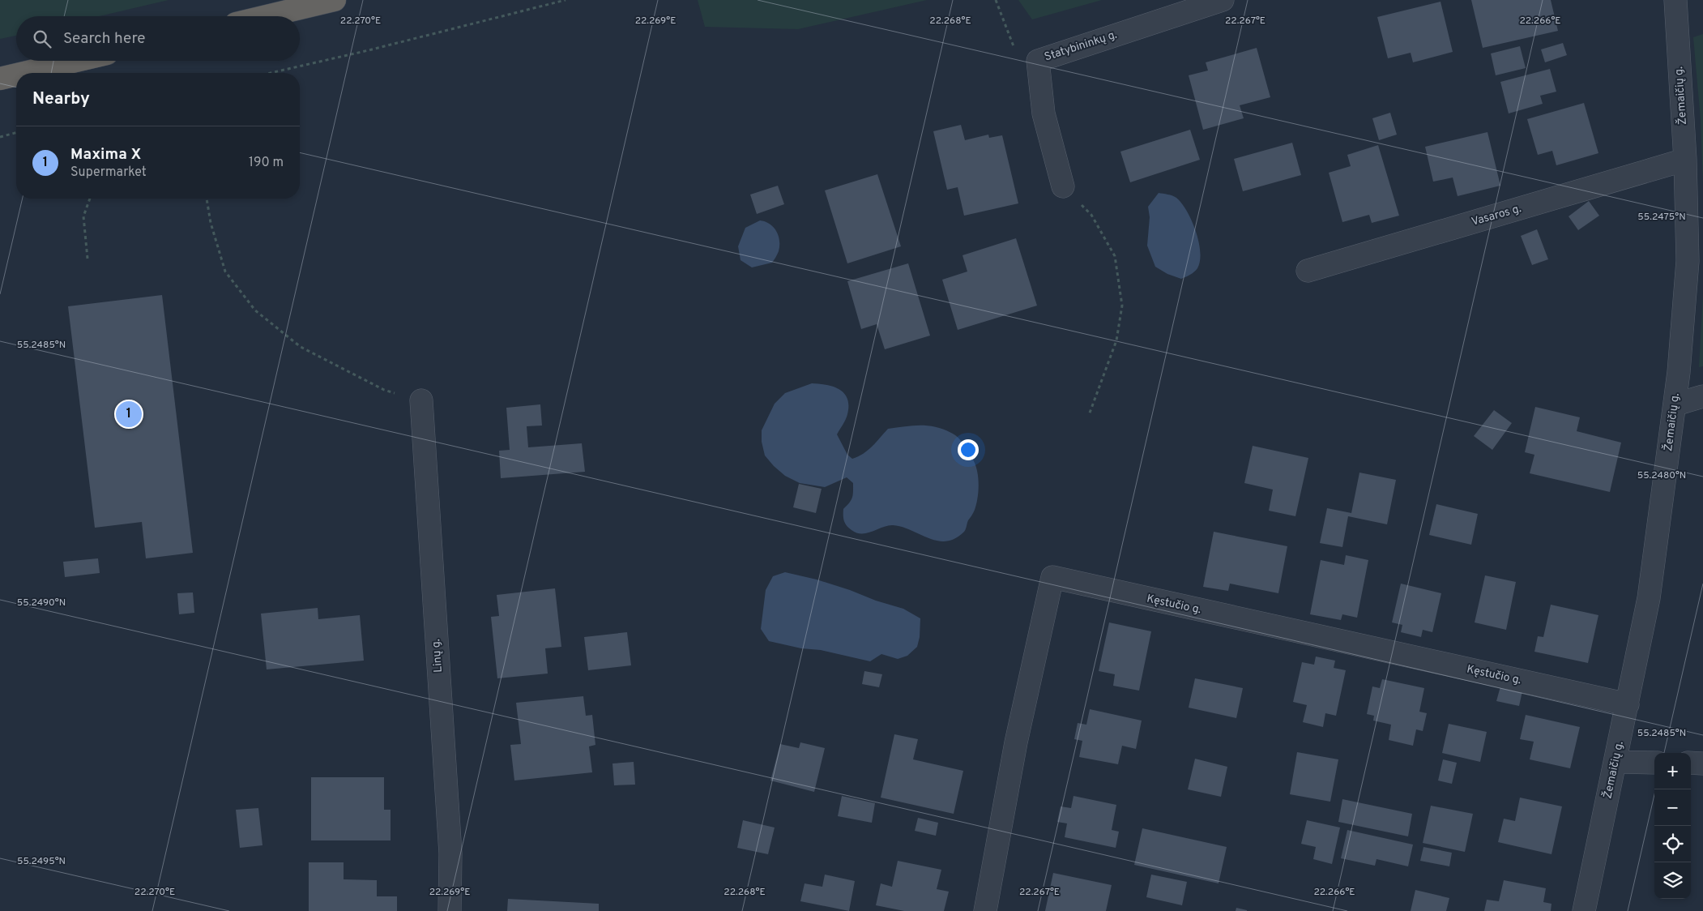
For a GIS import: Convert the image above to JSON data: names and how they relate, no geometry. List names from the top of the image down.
{
  "streets": {
    "street": [
      "Statybininkų g.",
      "Žemaičių g.",
      "Vasaros g.",
      "Kęstučio g.",
      "Linų g."
    ]
  },
  "crossings": [
    ["Žemaičių g.", "Vasaros g."],
    ["Žemaičių g.", "Kęstučio g."]
  ],
  "page": {
    "search": "Search here",
    "heading": "Nearby",
    "list": [
      {
        "mark": "1",
        "name": "Maxima X",
        "note": "Supermarket",
        "value": "190 m"
      }
    ],
    "pins": "1",
    "map_buttons": ["+", "−"]
  },
  "coordinates": [
    "22.270°E",
    "22.269°E",
    "22.268°E",
    "22.267°E",
    "22.266°E",
    "55.2475°N",
    "55.2485°N",
    "55.2480°N",
    "55.2490°N",
    "55.2495°N"
  ]
}
